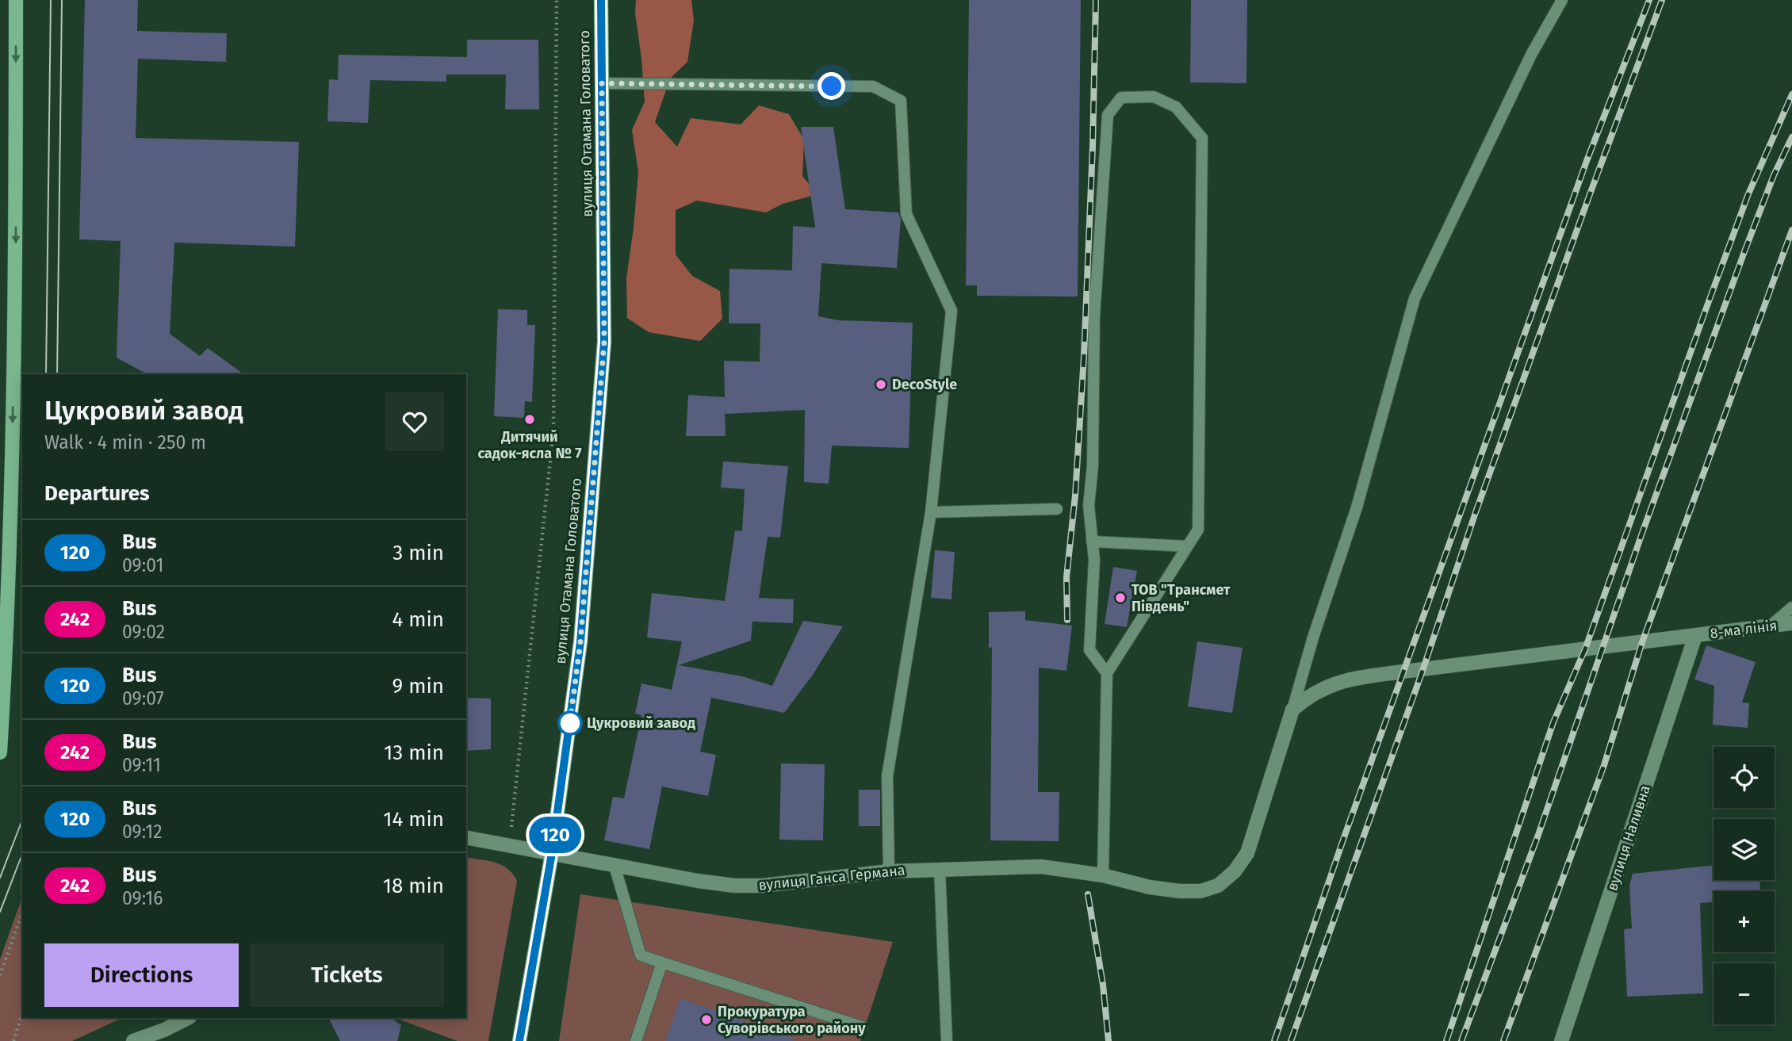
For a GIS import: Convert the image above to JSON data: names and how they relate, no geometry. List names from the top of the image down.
{
  "streets": {
    "main road": ["вулиця Отамана Головатого"],
    "street": ["8-ма лінія", "вулиця Наливна", "вулиця Ганса Германа"]
  },
  "crossings": [
    ["вулиця Отамана Головатого", "вулиця Ганса Германа"],
    ["8-ма лінія", "вулиця Наливна"],
    ["8-ма лінія", "вулиця Ганса Германа"]
  ],
  "places": [
    "DecoStyle",
    "Дитячий садок-ясла № 7",
    "ТОВ \"Трансмет Південь\"",
    "Цукровий завод",
    "Прокуратура Суворівського району"
  ],
  "lines": ["bus line 120"],
  "page": {
    "on_map": "120",
    "heading": [
      ["Цукровий завод", "Walk · 4 min · 250 m"],
      "Departures"
    ],
    "list": [
      {
        "mark": "120",
        "name": "Bus",
        "note": "09:01",
        "value": "3 min"
      },
      {
        "mark": "242",
        "name": "Bus",
        "note": "09:02",
        "value": "4 min"
      },
      {
        "mark": "120",
        "name": "Bus",
        "note": "09:07",
        "value": "9 min"
      },
      {
        "mark": "242",
        "name": "Bus",
        "note": "09:11",
        "value": "13 min"
      },
      {
        "mark": "120",
        "name": "Bus",
        "note": "09:12",
        "value": "14 min"
      },
      {
        "mark": "242",
        "name": "Bus",
        "note": "09:16",
        "value": "18 min"
      }
    ],
    "map_buttons": ["+", "−"],
    "buttons": ["Directions", "Tickets"]
  }
}
